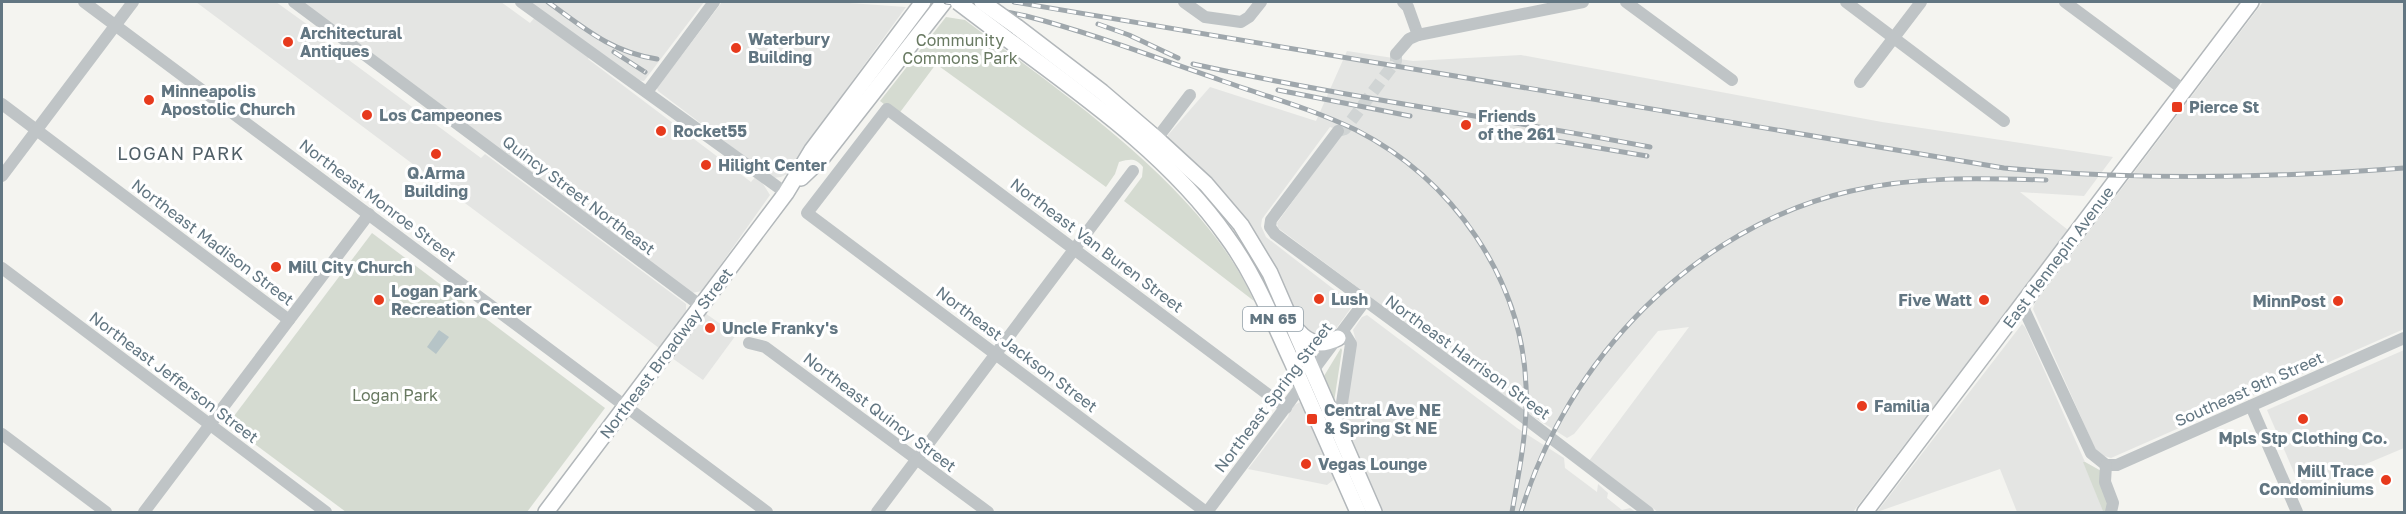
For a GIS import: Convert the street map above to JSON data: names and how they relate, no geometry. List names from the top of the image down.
{
  "streets": {
    "main road": ["East Hennepin Avenue", "MN 65", "Northeast Broadway Street"],
    "street": [
      "Quincy Street Northeast",
      "Northeast Monroe Street",
      "Northeast Madison Street",
      "Northeast Van Buren Street",
      "Northeast Jackson Street",
      "Northeast Harrison Street",
      "Northeast Jefferson Street",
      "Southeast 9th Street",
      "Northeast Spring Street",
      "Northeast Quincy Street"
    ]
  },
  "crossings": [
    ["Quincy Street Northeast", "Northeast Broadway Street"],
    ["Northeast Monroe Street", "Northeast Broadway Street"],
    ["Northeast Van Buren Street", "Northeast Jackson Street"],
    ["Northeast Van Buren Street", "Northeast Spring Street"],
    ["MN 65", "Northeast Spring Street"],
    ["Northeast Jackson Street", "Northeast Spring Street"],
    ["Northeast Harrison Street", "Northeast Spring Street"]
  ],
  "districts": ["LOGAN PARK"],
  "parks": ["Community Commons Park", "Logan Park"],
  "places": {
    "other": [
      "Architectural Antiques",
      "Waterbury Building",
      "Minneapolis Apostolic Church",
      "Los Campeones",
      "Friends of the 261",
      "Rocket55",
      "Q.Arma Building",
      "Hilight Center",
      "Mill City Church",
      "Lush",
      "Logan Park Recreation Center",
      "Five Watt",
      "MinnPost",
      "Uncle Franky's",
      "Familia",
      "Mpls Stp Clothing Co.",
      "Vegas Lounge",
      "Mill Trace Condominiums"
    ],
    "transit": ["Pierce St", "Central Ave NE & Spring St NE"]
  }
}
